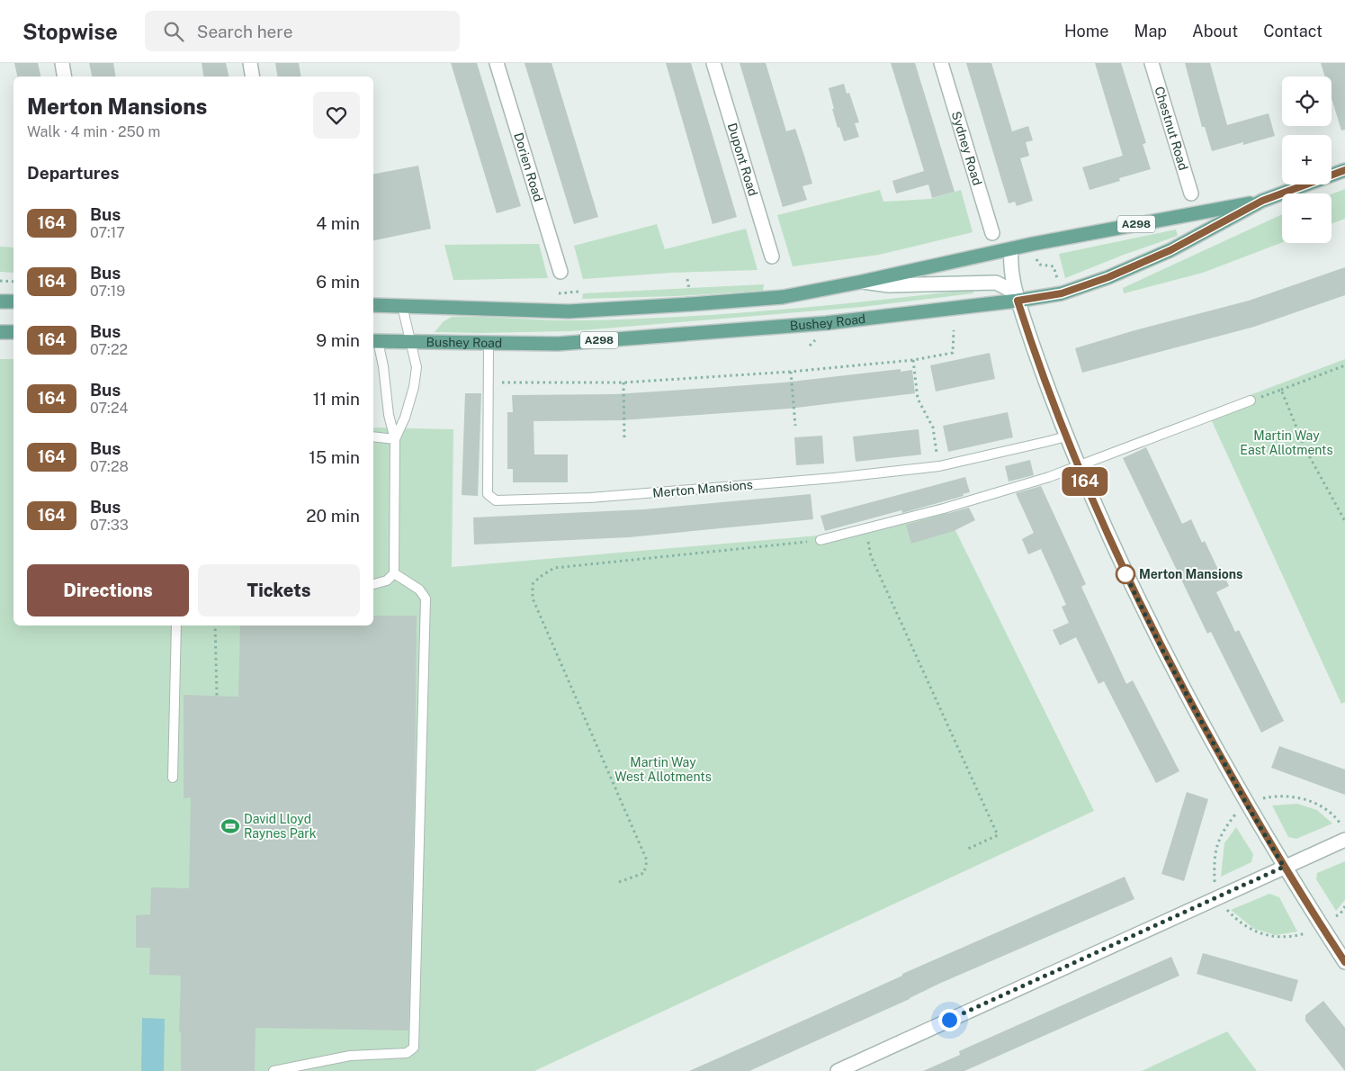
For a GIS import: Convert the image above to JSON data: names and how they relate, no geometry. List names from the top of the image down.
{
  "streets": {
    "main road": ["A298", "Bushey Road"],
    "street": [
      "Chestnut Road",
      "Sydney Road",
      "Dupont Road",
      "Dorien Road"
    ],
    "lane": ["Merton Mansions"]
  },
  "crossings": [
    ["Bushey Road", "Merton Mansions"]
  ],
  "parks": ["Martin Way East Allotments", "Martin Way West Allotments"],
  "places": {
    "other": ["Merton Mansions"],
    "sports": ["David Lloyd Raynes Park"]
  },
  "lines": ["bus line 164"],
  "page": {
    "header": "Stopwise",
    "search": "Search here",
    "nav": [
      "Home",
      "Map",
      "About",
      "Contact"
    ],
    "on_map": "164",
    "map_buttons": ["+", "−"],
    "heading": [
      ["Merton Mansions", "Walk · 4 min · 250 m"],
      "Departures"
    ],
    "list": [
      {
        "mark": "164",
        "name": "Bus",
        "note": "07:17",
        "value": "4 min"
      },
      {
        "mark": "164",
        "name": "Bus",
        "note": "07:19",
        "value": "6 min"
      },
      {
        "mark": "164",
        "name": "Bus",
        "note": "07:22",
        "value": "9 min"
      },
      {
        "mark": "164",
        "name": "Bus",
        "note": "07:24",
        "value": "11 min"
      },
      {
        "mark": "164",
        "name": "Bus",
        "note": "07:28",
        "value": "15 min"
      },
      {
        "mark": "164",
        "name": "Bus",
        "note": "07:33",
        "value": "20 min"
      }
    ],
    "buttons": ["Directions", "Tickets"]
  }
}
